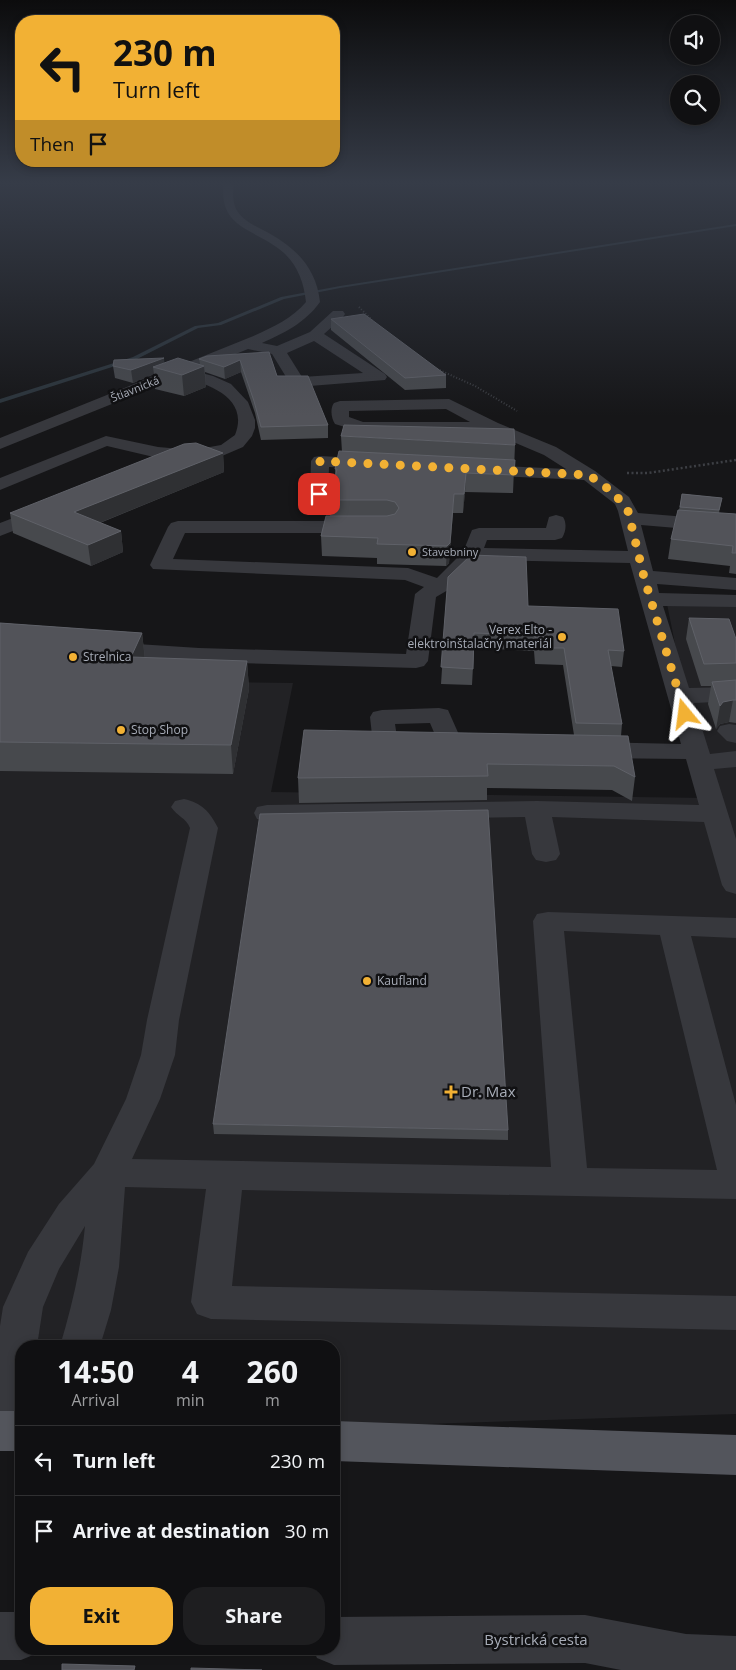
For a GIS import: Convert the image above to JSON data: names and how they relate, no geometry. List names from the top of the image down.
{
  "streets": {
    "street": ["Štiavnická", "Bystrická cesta"]
  },
  "places": {
    "other": [
      "Stavebniny",
      "Verex Elto - elektroinštalačný materiál",
      "Strelnica",
      "Stop Shop",
      "Kaufland"
    ],
    "health": ["Dr. Max"]
  },
  "page": {
    "turn": ["230 m", "Turn left"],
    "then": "Then",
    "eta": [
      "14:50",
      "Arrival",
      "4",
      "min",
      "260",
      "m"
    ],
    "list": [
      {
        "name": "Turn left",
        "value": "230 m"
      },
      {
        "name": "Arrive at destination",
        "value": "30 m"
      }
    ],
    "buttons": ["Exit", "Share"]
  }
}
